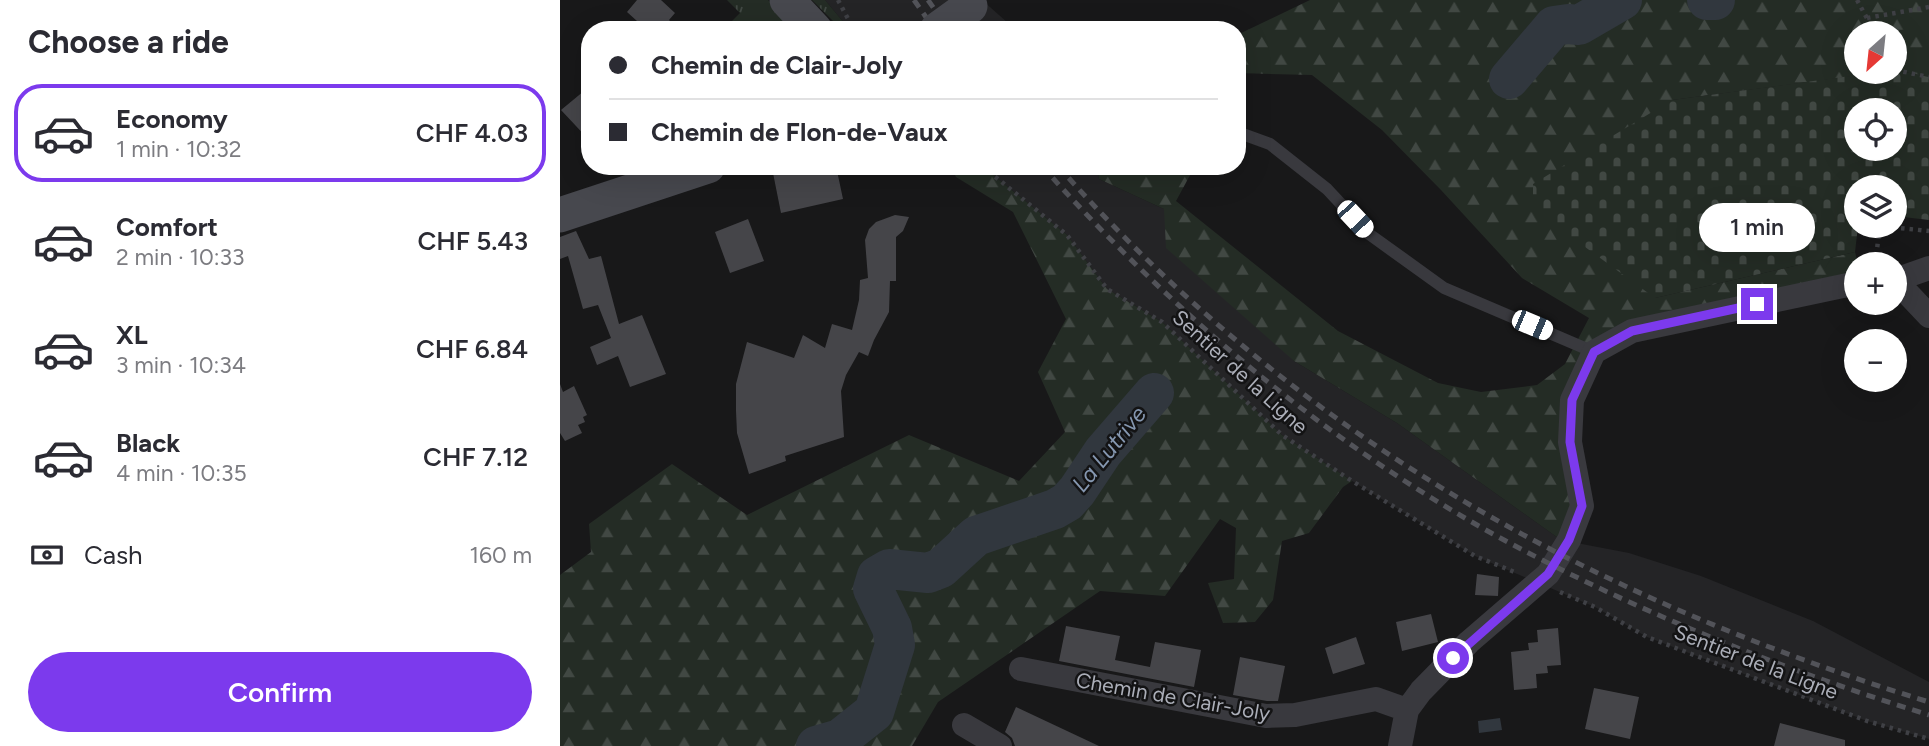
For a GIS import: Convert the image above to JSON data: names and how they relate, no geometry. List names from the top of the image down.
{
  "streets": {
    "street": ["Chemin de Clair-Joly"],
    "path": ["Sentier de la Ligne"]
  },
  "water": ["La Lutrive"],
  "north": "bottom left",
  "page": {
    "heading": "Choose a ride",
    "map_buttons": ["+", "−"],
    "banner": ["Chemin de Clair-Joly", "Chemin de Flon-de-Vaux"],
    "list": [
      {
        "name": "Economy",
        "note": "1 min · 10:32",
        "value": "CHF 4.03"
      },
      {
        "name": "Comfort",
        "note": "2 min · 10:33",
        "value": "CHF 5.43"
      },
      {
        "name": "XL",
        "note": "3 min · 10:34",
        "value": "CHF 6.84"
      },
      {
        "name": "Black",
        "note": "4 min · 10:35",
        "value": "CHF 7.12"
      }
    ],
    "bubble": "1 min",
    "pay": ["Cash", "160 m"],
    "buttons": "Confirm"
  }
}
